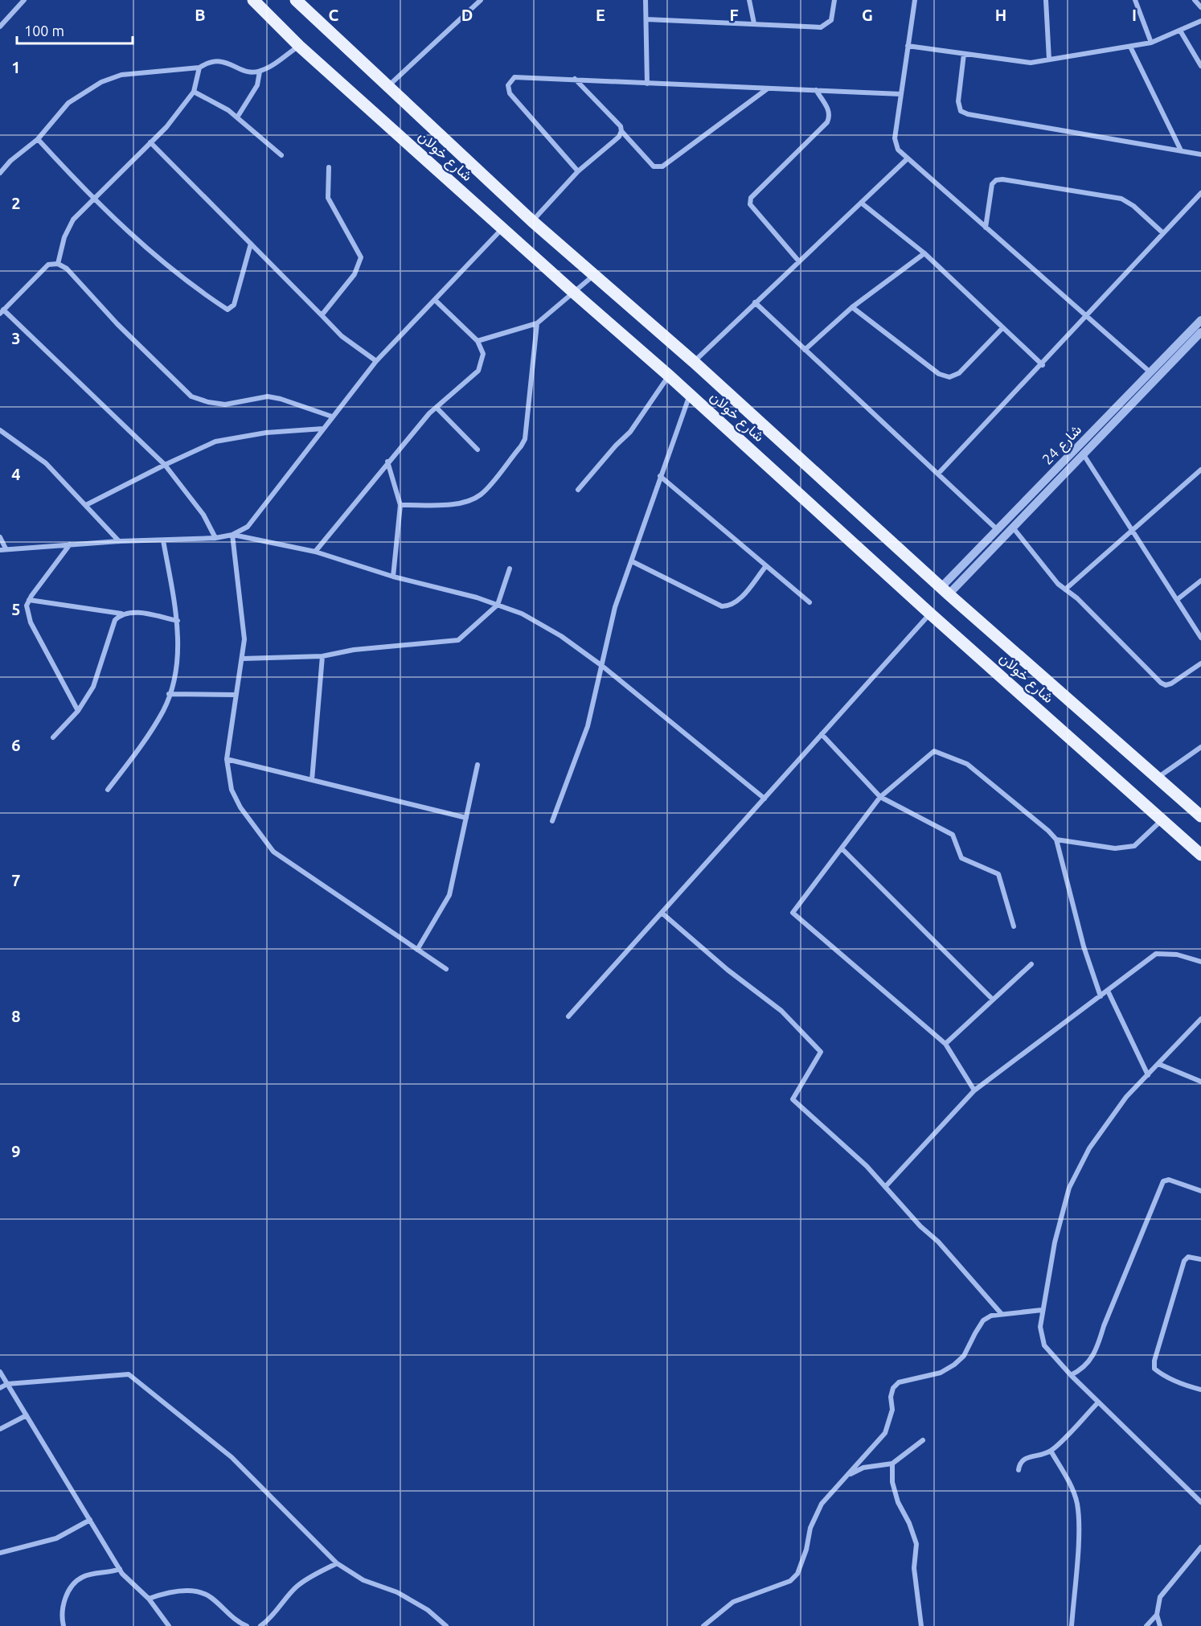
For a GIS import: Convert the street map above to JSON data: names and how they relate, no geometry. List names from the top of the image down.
{
  "streets": {
    "main road": ["شارع خولان"],
    "street": ["شارع 24"]
  },
  "crossings": [
    ["شارع خولان", "شارع 24"]
  ],
  "scale_bar": "100 m",
  "grid": {
    "columns": [
      "B",
      "C",
      "D",
      "E",
      "F",
      "G",
      "H",
      "I"
    ],
    "rows": [
      "1",
      "2",
      "3",
      "4",
      "5",
      "6",
      "7",
      "8",
      "9"
    ]
  }
}
